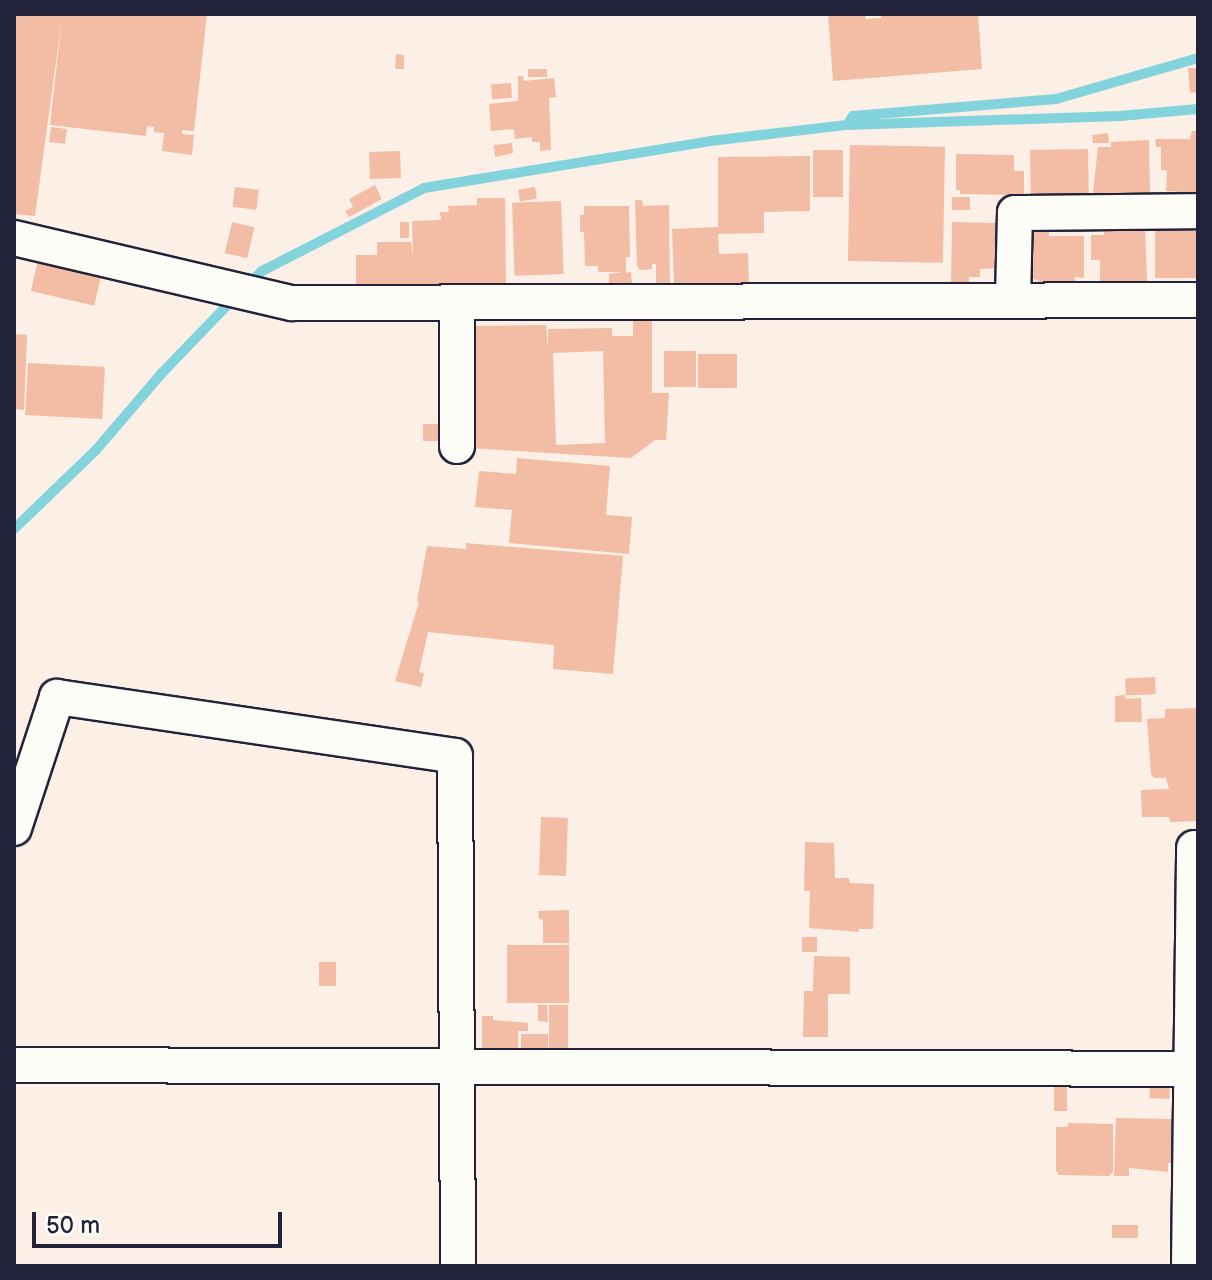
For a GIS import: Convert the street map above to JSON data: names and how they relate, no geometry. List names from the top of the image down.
{
  "scale_bar": "50 m"
}
